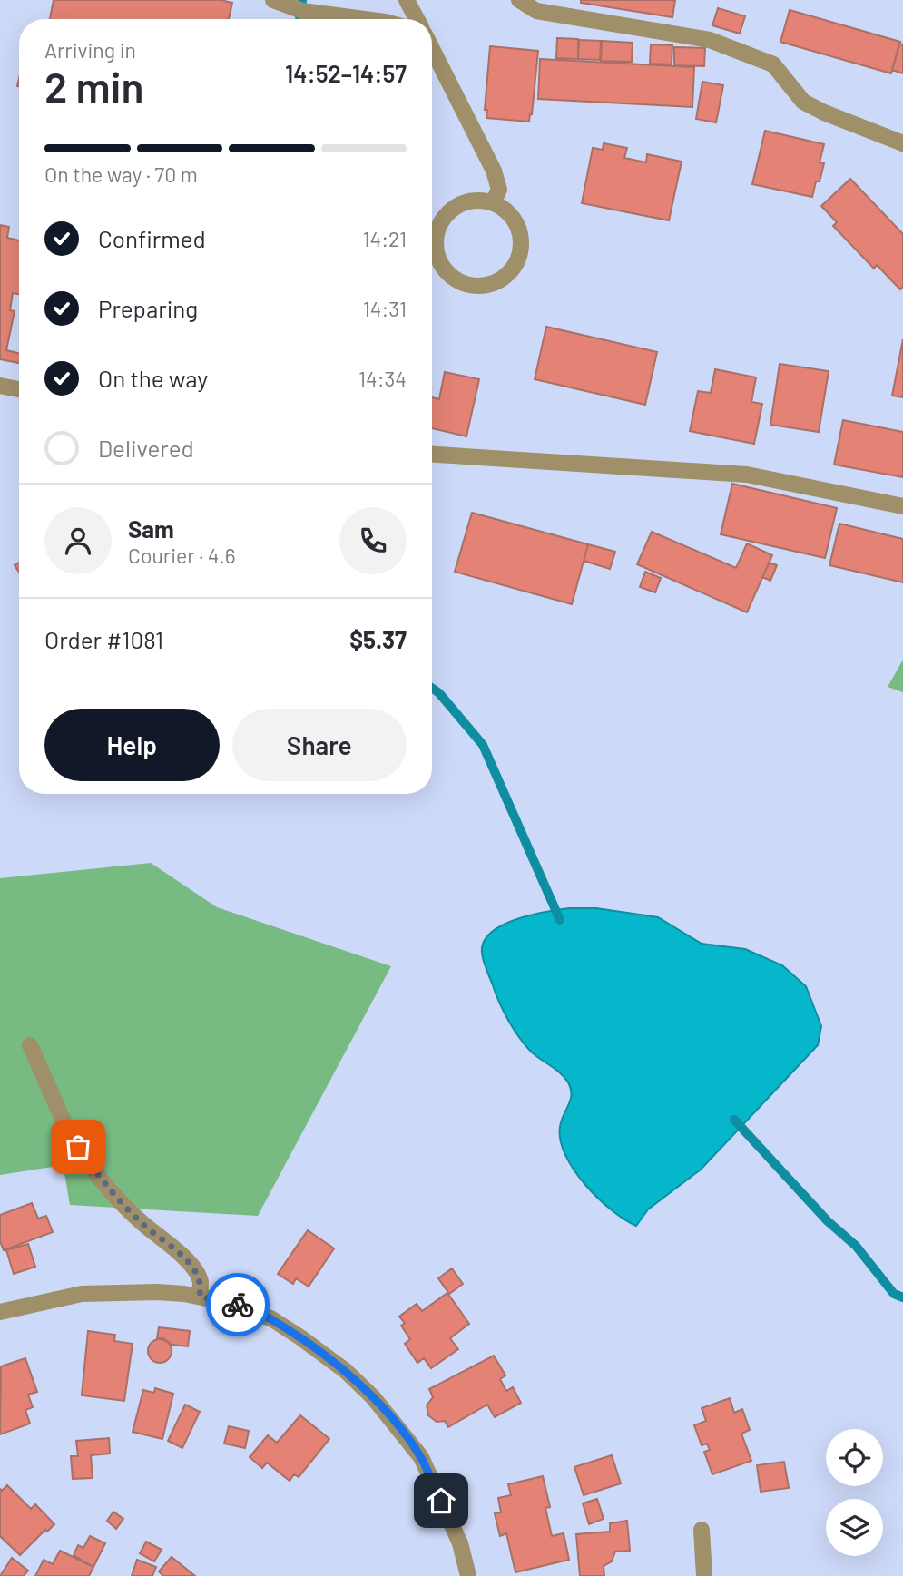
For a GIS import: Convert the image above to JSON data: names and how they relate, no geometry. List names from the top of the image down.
{
  "page": {
    "heading": ["2 min", "Arriving in", "14:52–14:57"],
    "panel": [
      "Sam",
      "Courier · 4.6",
      "Order #1081",
      "$5.37"
    ],
    "bar": "On the way · 70 m",
    "list": [
      ["Confirmed", "14:21"],
      ["Preparing", "14:31"],
      ["On the way", "14:34"],
      "Delivered"
    ],
    "buttons": ["Help", "Share"]
  }
}
